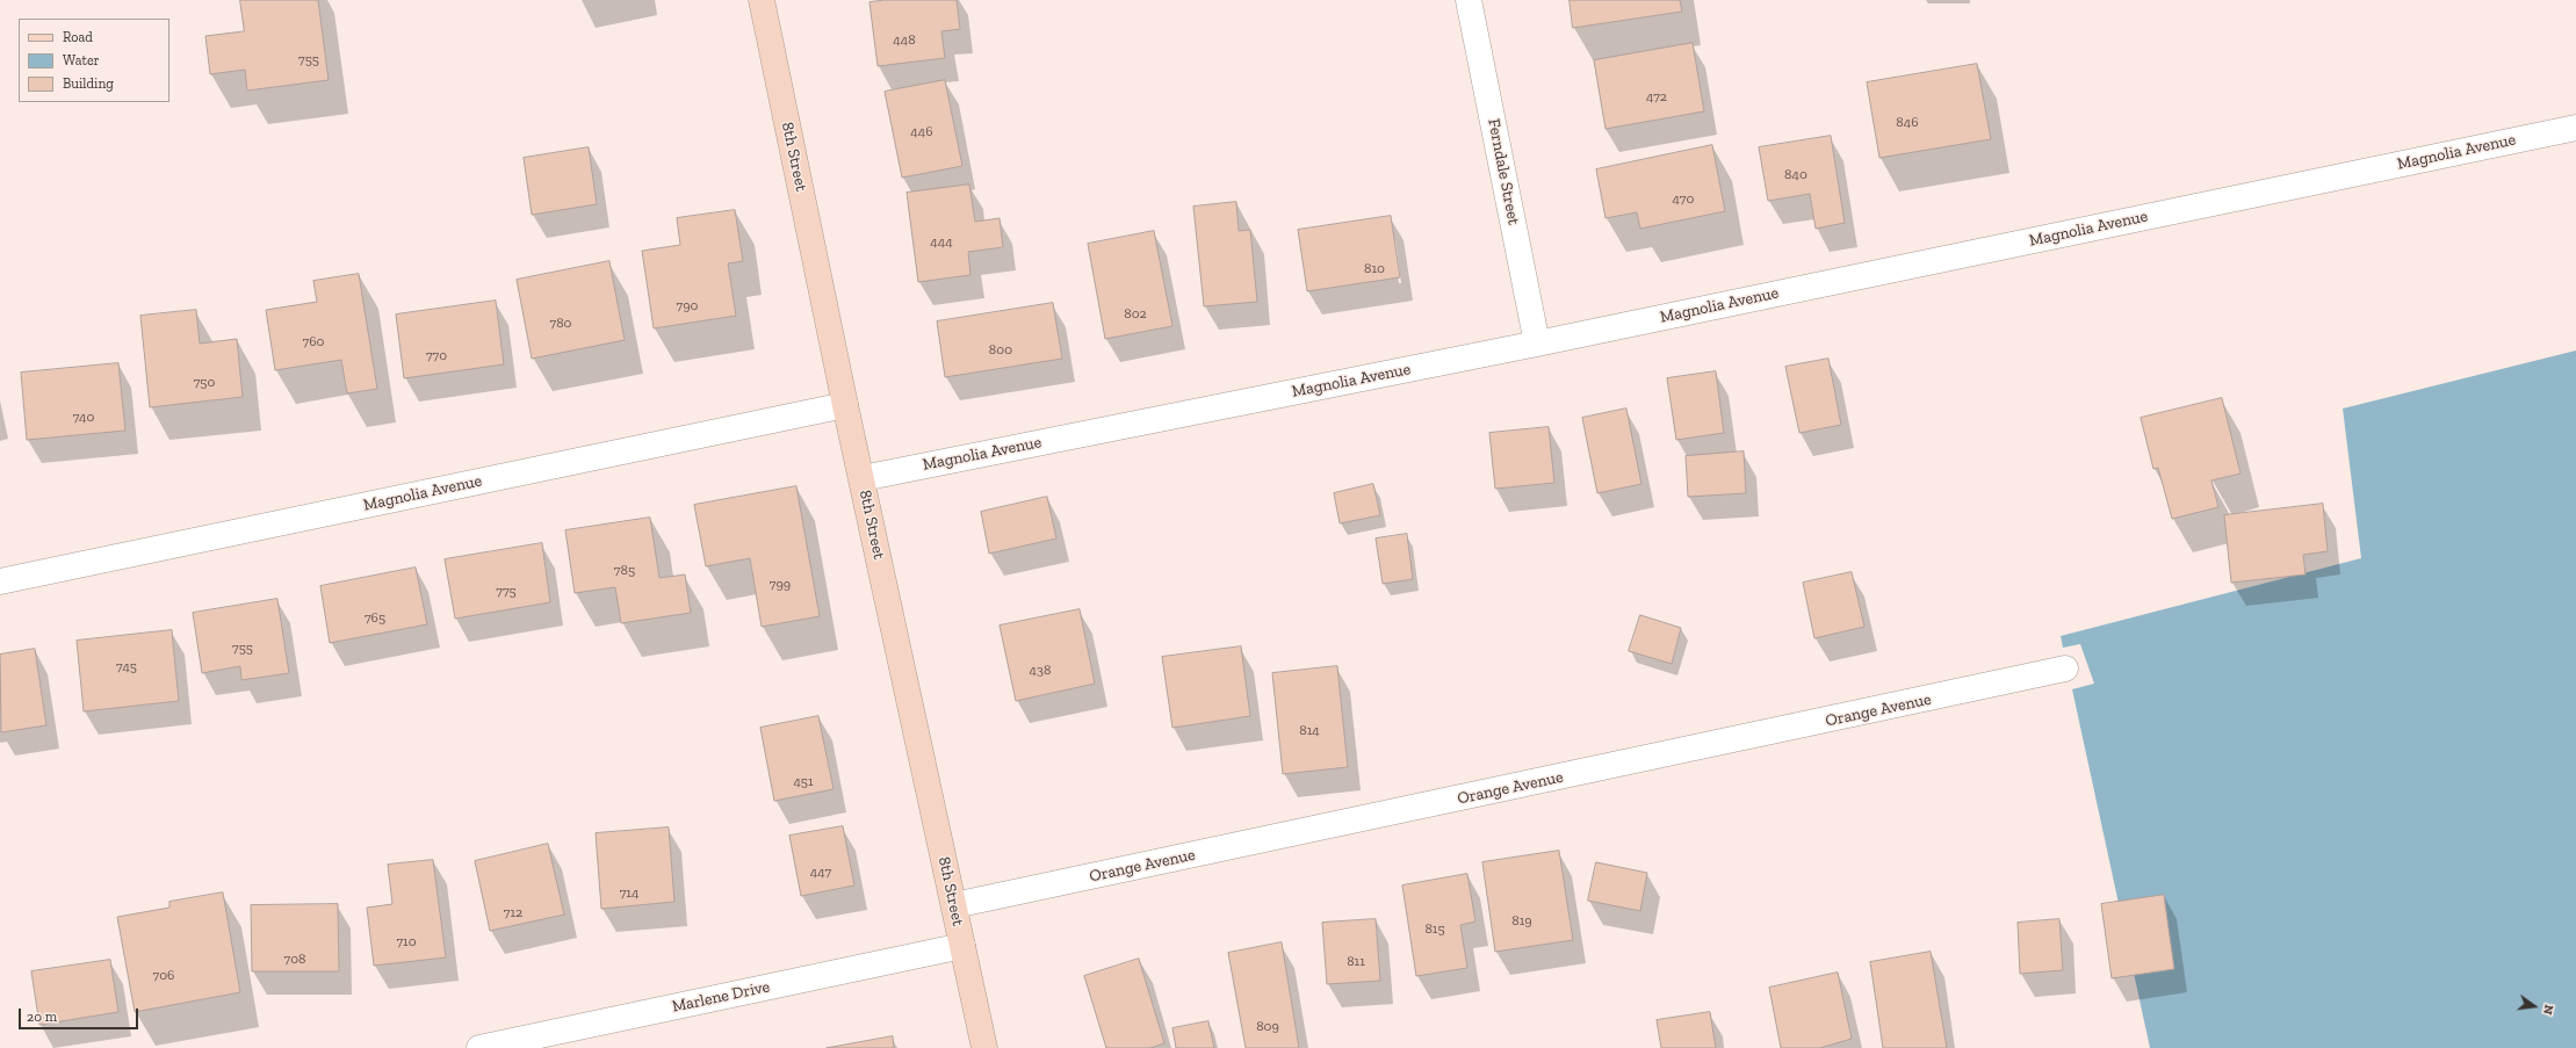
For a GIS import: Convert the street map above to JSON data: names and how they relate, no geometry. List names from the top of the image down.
{
  "streets": {
    "street": [
      "Magnolia Avenue",
      "8th Street",
      "Ferndale Street",
      "Orange Avenue",
      "Marlene Drive"
    ]
  },
  "crossings": [
    ["Magnolia Avenue", "8th Street"],
    ["Magnolia Avenue", "Ferndale Street"],
    ["8th Street", "Orange Avenue"],
    ["8th Street", "Marlene Drive"]
  ],
  "house_numbers": [
    "448",
    "755",
    "472",
    "846",
    "446",
    "840",
    "470",
    "444",
    "810",
    "790",
    "802",
    "780",
    "760",
    "800",
    "770",
    "750",
    "740",
    "785",
    "799",
    "775",
    "765",
    "755",
    "745",
    "438",
    "814",
    "451",
    "447",
    "714",
    "712",
    "819",
    "815",
    "710",
    "708",
    "811",
    "706",
    "809"
  ],
  "legend": ["Road", "Water", "Building"],
  "scale_bar": "20 m",
  "north": "right"
}
